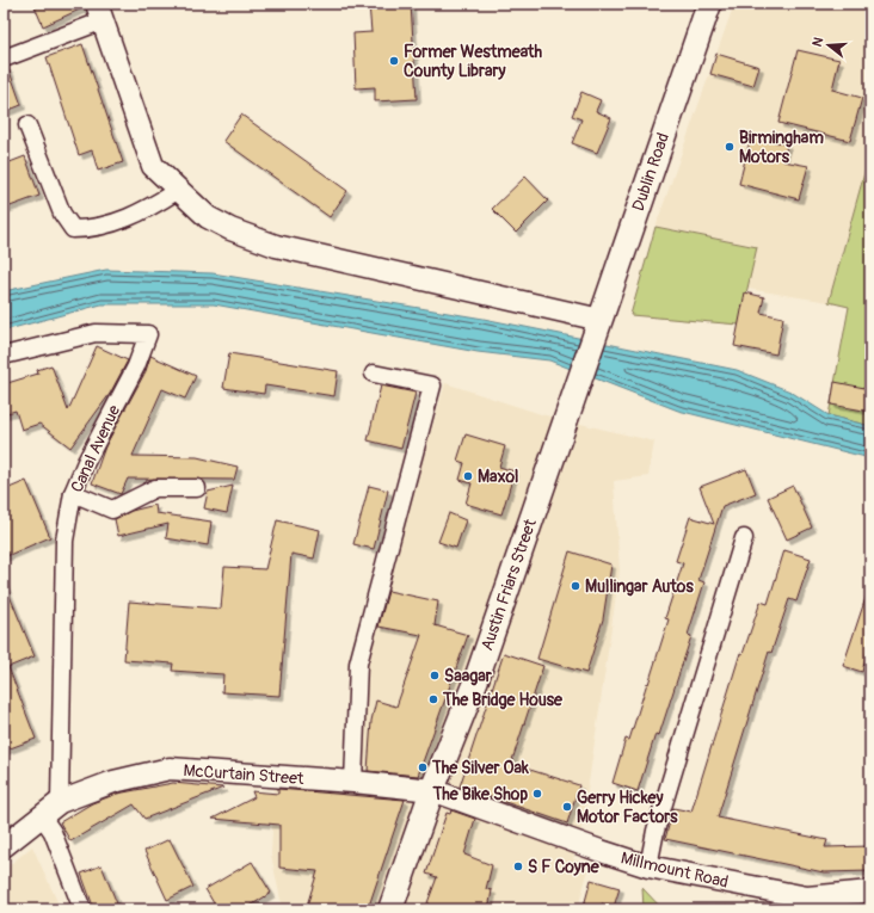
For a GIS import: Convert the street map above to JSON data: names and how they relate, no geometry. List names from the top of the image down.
{
  "streets": {
    "main road": ["Dublin Road", "Austin Friars Street"],
    "street": ["Canal Avenue", "McCurtain Street", "Millmount Road"]
  },
  "crossings": [
    ["Dublin Road", "Austin Friars Street"],
    ["Canal Avenue", "McCurtain Street"],
    ["Austin Friars Street", "McCurtain Street"],
    ["Austin Friars Street", "Millmount Road"],
    ["McCurtain Street", "Millmount Road"]
  ],
  "places": [
    "Former Westmeath County Library",
    "Birmingham Motors",
    "Maxol",
    "Mullingar Autos",
    "Saagar",
    "The Bridge House",
    "The Silver Oak",
    "The Bike Shop",
    "Gerry Hickey Motor Factors",
    "S F Coyne"
  ],
  "north": "left"
}
